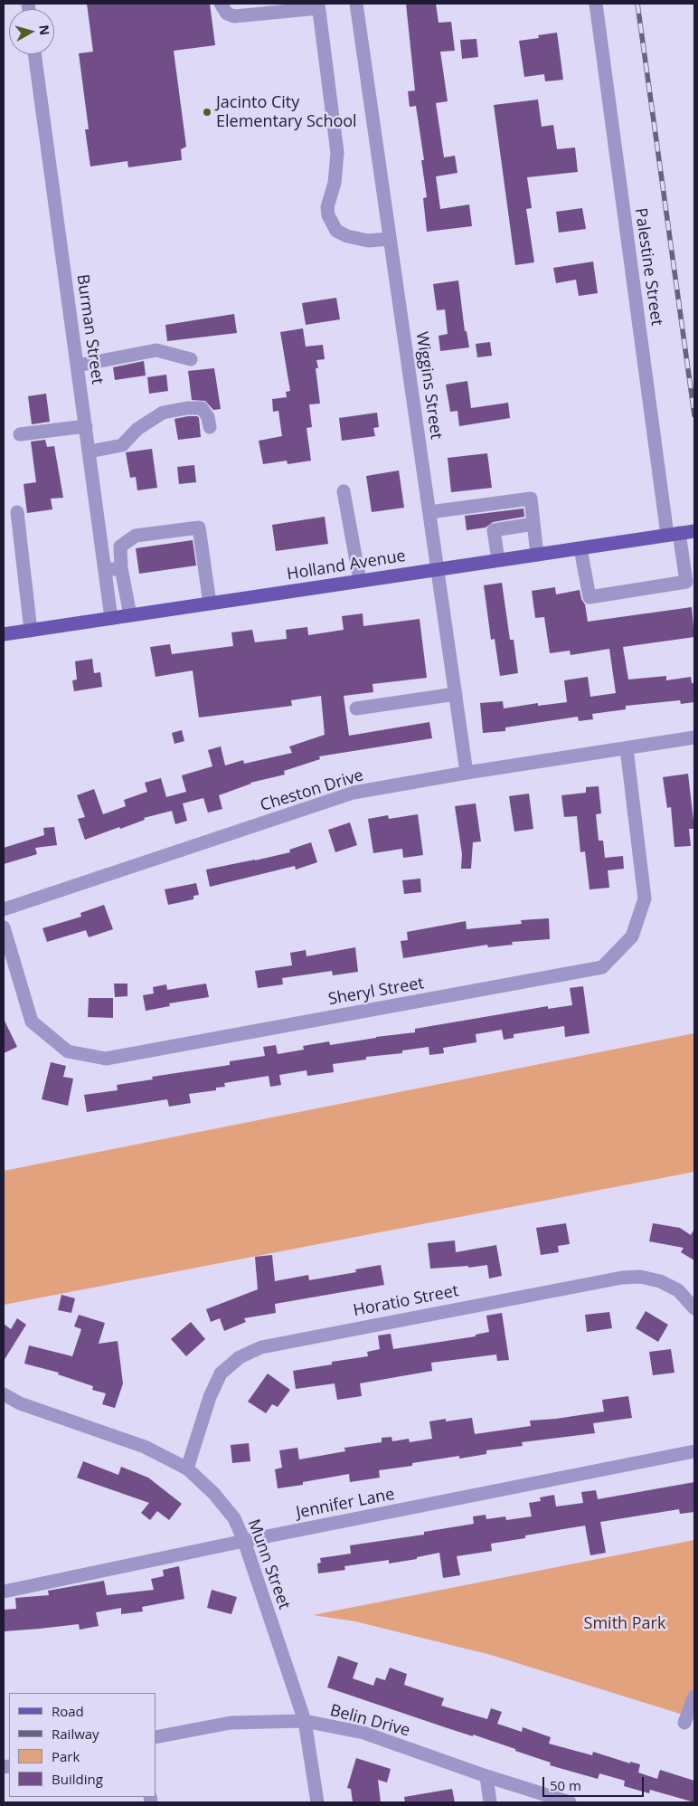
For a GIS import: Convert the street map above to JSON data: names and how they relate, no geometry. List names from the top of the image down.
{
  "streets": {
    "main road": ["Holland Avenue"],
    "street": [
      "Palestine Street",
      "Burman Street",
      "Wiggins Street",
      "Cheston Drive",
      "Sheryl Street",
      "Horatio Street",
      "Jennifer Lane",
      "Munn Street",
      "Belin Drive"
    ]
  },
  "crossings": [
    ["Palestine Street", "Holland Avenue"],
    ["Burman Street", "Holland Avenue"],
    ["Wiggins Street", "Holland Avenue"],
    ["Wiggins Street", "Cheston Drive"],
    ["Cheston Drive", "Sheryl Street"],
    ["Horatio Street", "Munn Street"],
    ["Jennifer Lane", "Munn Street"],
    ["Munn Street", "Belin Drive"]
  ],
  "parks": ["Smith Park"],
  "places": ["Jacinto City Elementary School"],
  "legend": [
    "Road",
    "Railway",
    "Park",
    "Building"
  ],
  "scale_bar": "50 m",
  "north": "right"
}
